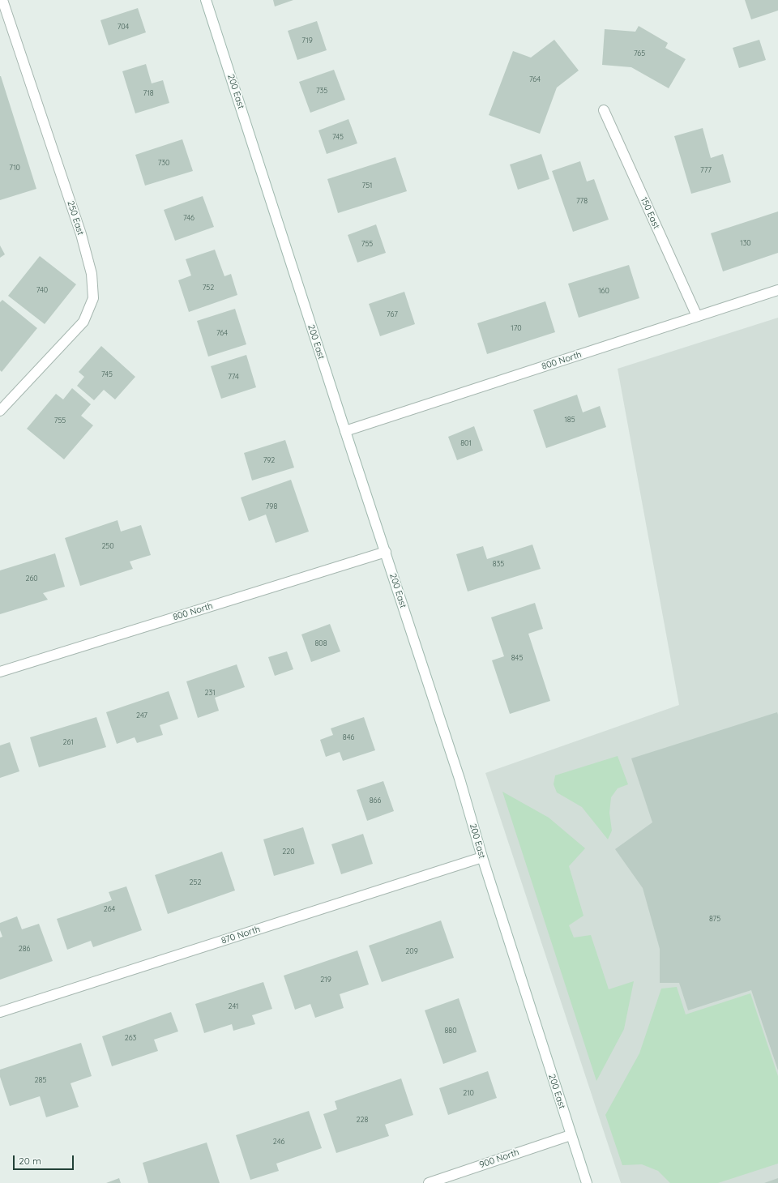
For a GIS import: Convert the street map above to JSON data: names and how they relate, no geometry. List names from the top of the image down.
{
  "streets": {
    "street": [
      "200 East",
      "150 East",
      "250 East",
      "800 North",
      "870 North",
      "900 North"
    ]
  },
  "crossings": [
    ["200 East", "800 North"],
    ["200 East", "870 North"],
    ["200 East", "900 North"],
    ["150 East", "800 North"]
  ],
  "house_numbers": [
    "704",
    "719",
    "765",
    "764",
    "735",
    "718",
    "745",
    "730",
    "710",
    "777",
    "751",
    "778",
    "746",
    "130",
    "755",
    "752",
    "740",
    "160",
    "767",
    "170",
    "764",
    "745",
    "774",
    "185",
    "755",
    "801",
    "792",
    "798",
    "250",
    "835",
    "260",
    "808",
    "845",
    "231",
    "247",
    "846",
    "261",
    "866",
    "220",
    "252",
    "264",
    "875",
    "286",
    "209",
    "219",
    "241",
    "880",
    "263",
    "285",
    "210",
    "228",
    "246"
  ],
  "scale_bar": "20 m"
}
